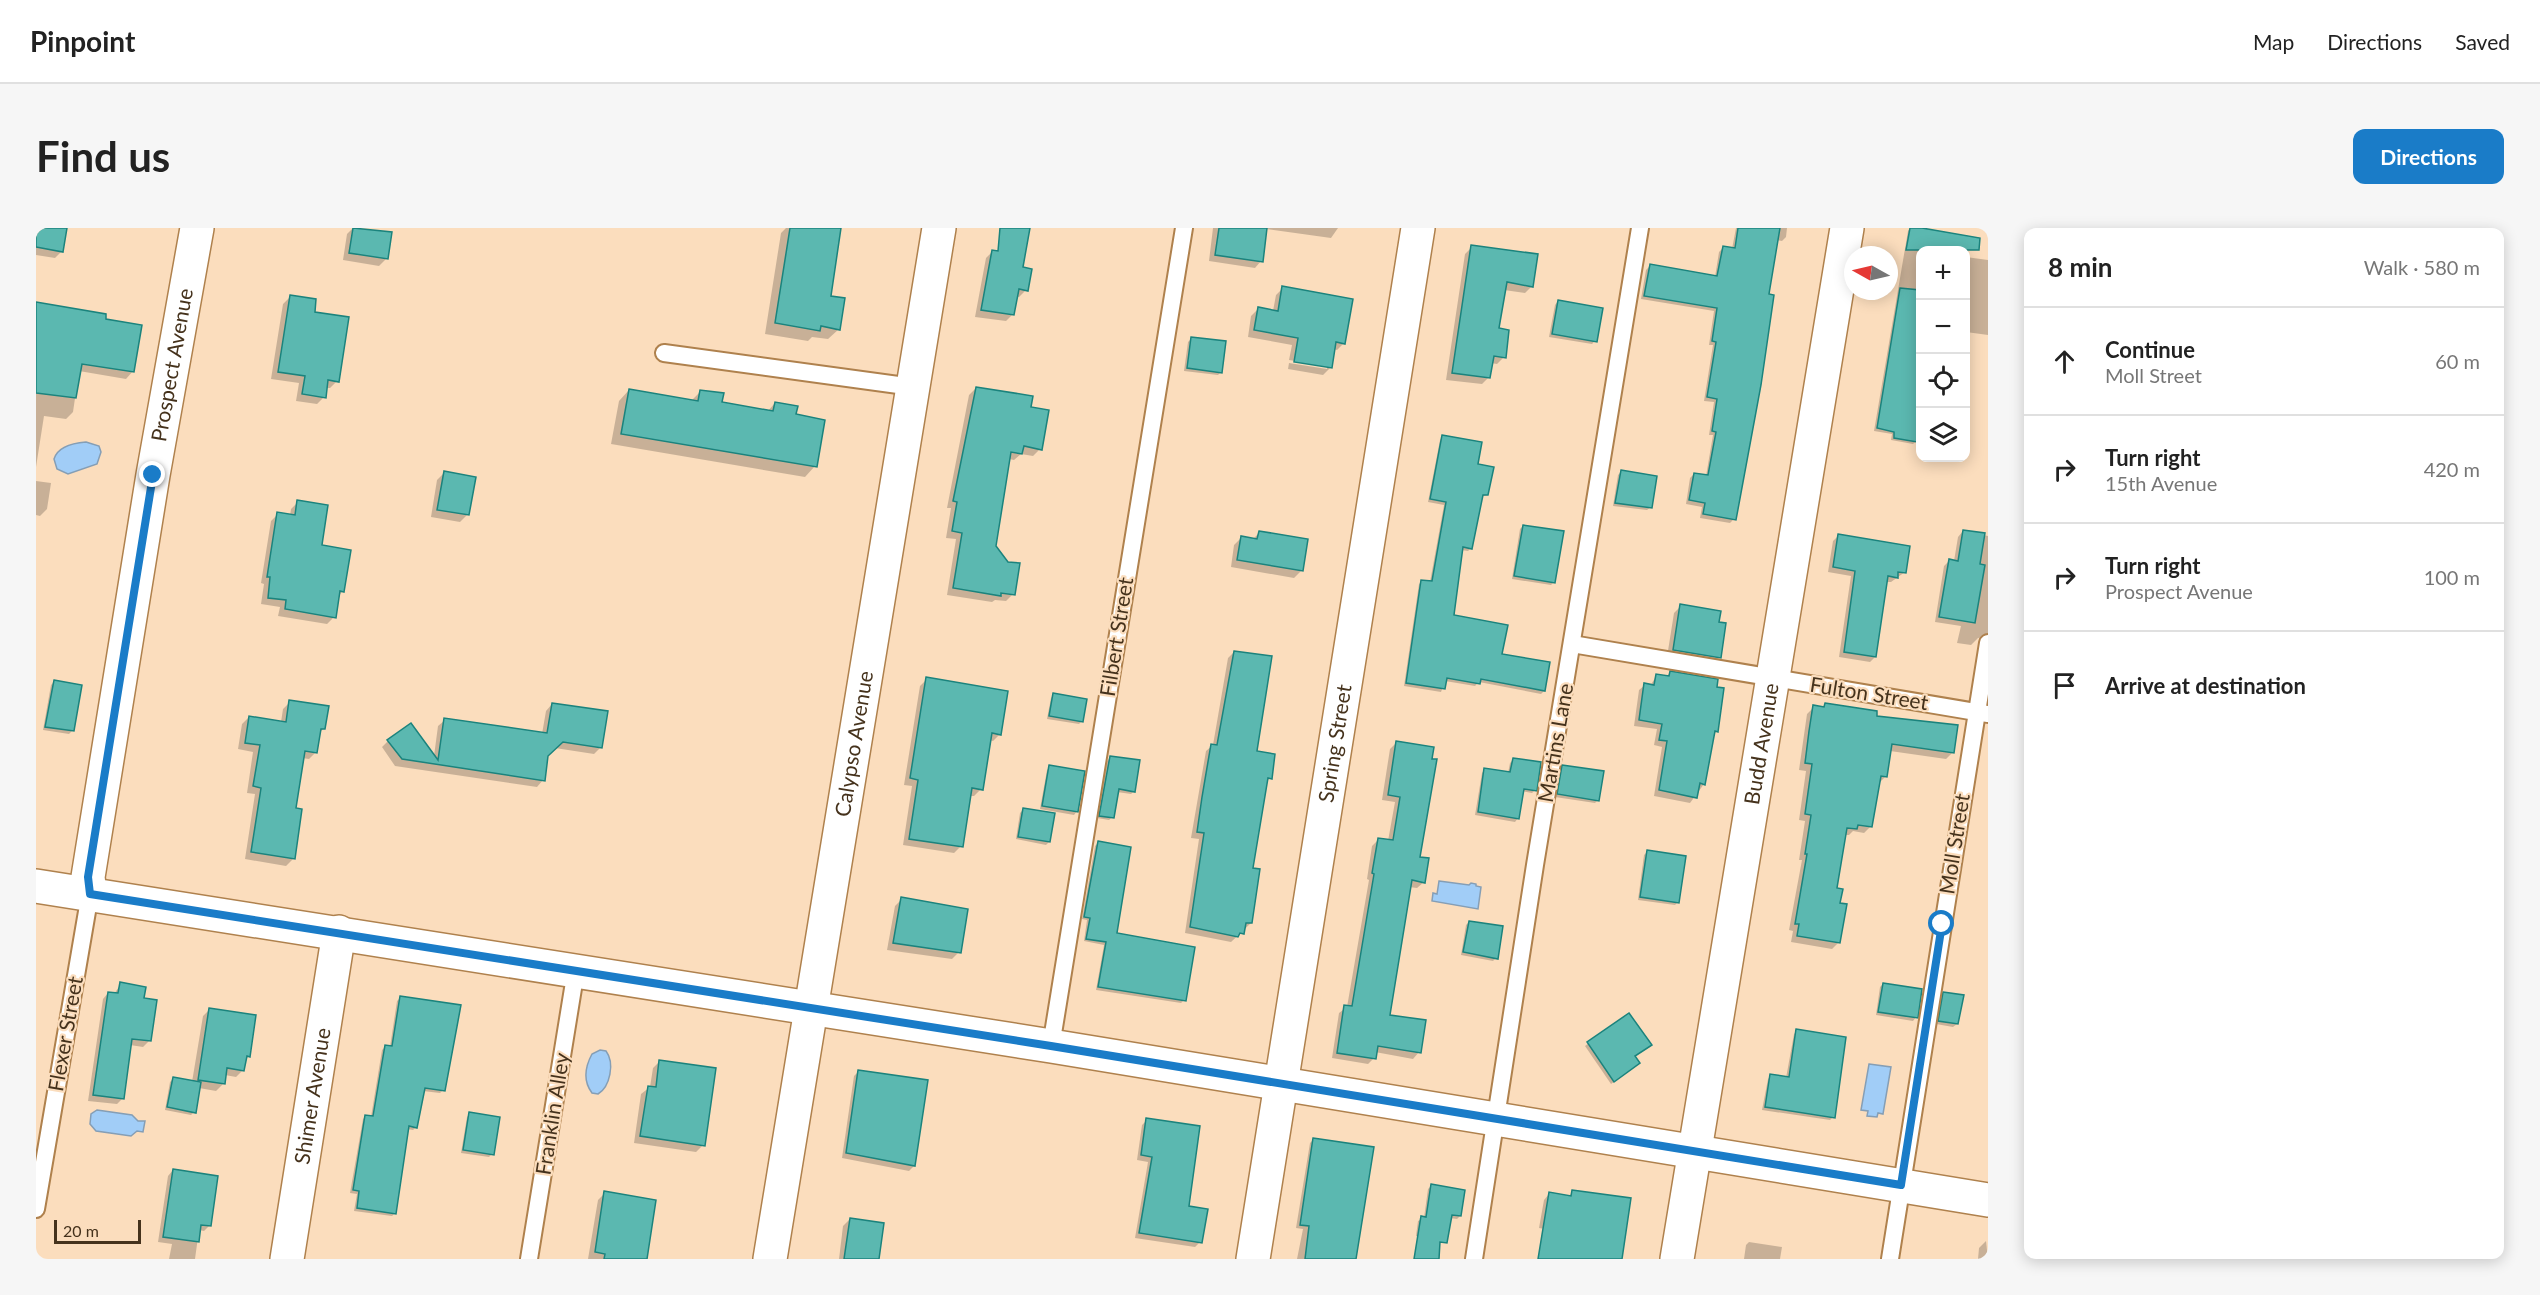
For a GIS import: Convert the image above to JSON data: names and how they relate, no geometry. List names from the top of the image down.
{
  "streets": {
    "street": [
      "Prospect Avenue",
      "Spring Street",
      "Calypso Avenue",
      "Budd Avenue",
      "Shimer Avenue"
    ],
    "lane": [
      "Filbert Street",
      "Fulton Street",
      "Martins Lane",
      "Moll Street",
      "Flexer Street",
      "Franklin Alley"
    ]
  },
  "crossings": [
    ["Prospect Avenue", "Flexer Street"],
    ["Fulton Street", "Martins Lane"],
    ["Fulton Street", "Budd Avenue"],
    ["Fulton Street", "Moll Street"]
  ],
  "scale_bar": "20 m",
  "north": "left",
  "page": {
    "header": "Pinpoint",
    "nav": ["Map", "Directions", "Saved"],
    "buttons": "Directions",
    "title": "Find us",
    "heading": ["8 min", "Walk · 580 m"],
    "map_buttons": ["+", "−"],
    "list": [
      ["Continue", "Moll Street", "60 m"],
      ["Turn right", "15th Avenue", "420 m"],
      ["Turn right", "Prospect Avenue", "100 m"],
      "Arrive at destination"
    ],
    "scale": "20 m"
  }
}
